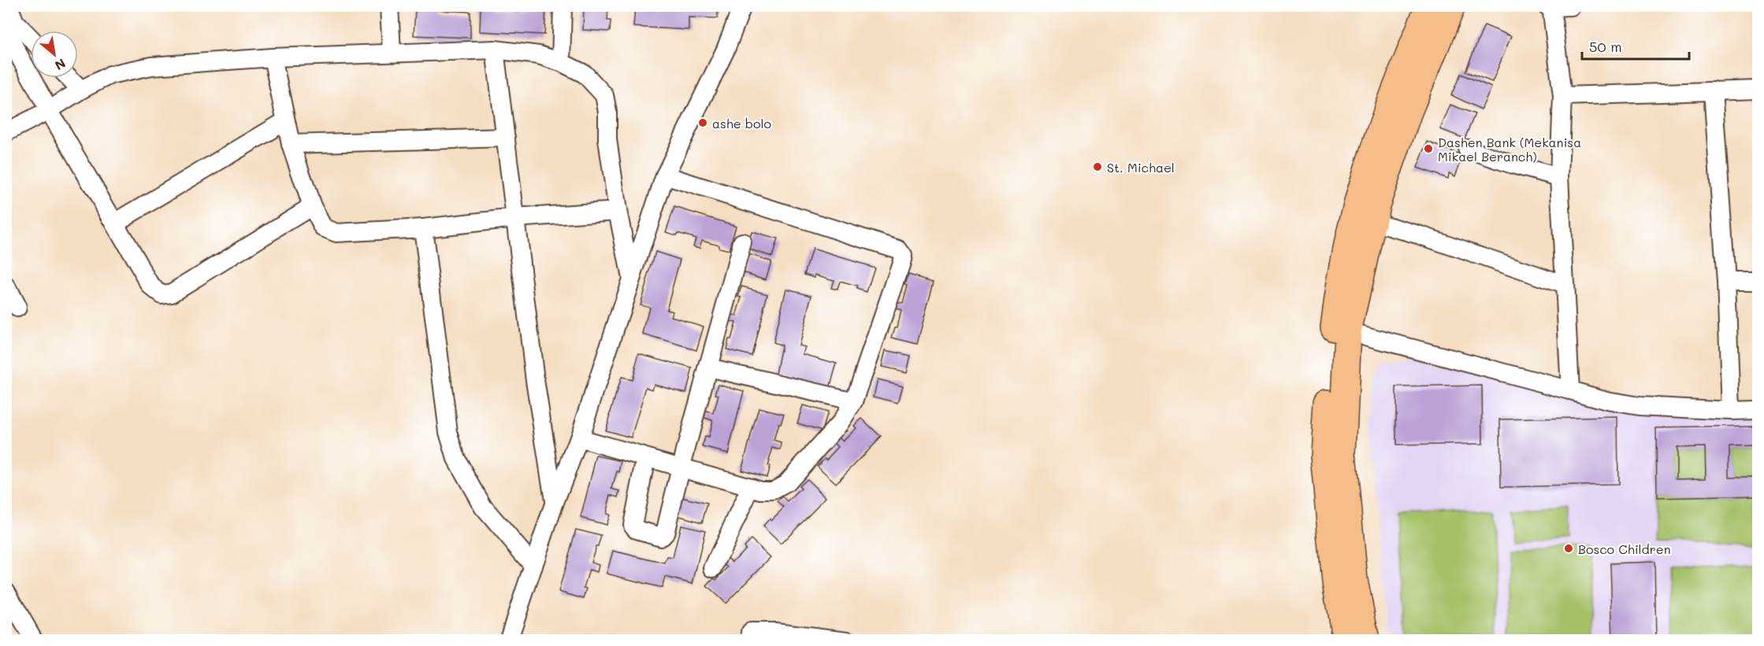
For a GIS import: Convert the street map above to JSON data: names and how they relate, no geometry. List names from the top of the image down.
{
  "places": [
    "ashe bolo",
    "Dashen Bank (Mekanisa Mikael Beranch)",
    "St. Michael",
    "Bosco Children"
  ],
  "scale_bar": "50 m",
  "north": "bottom right"
}
